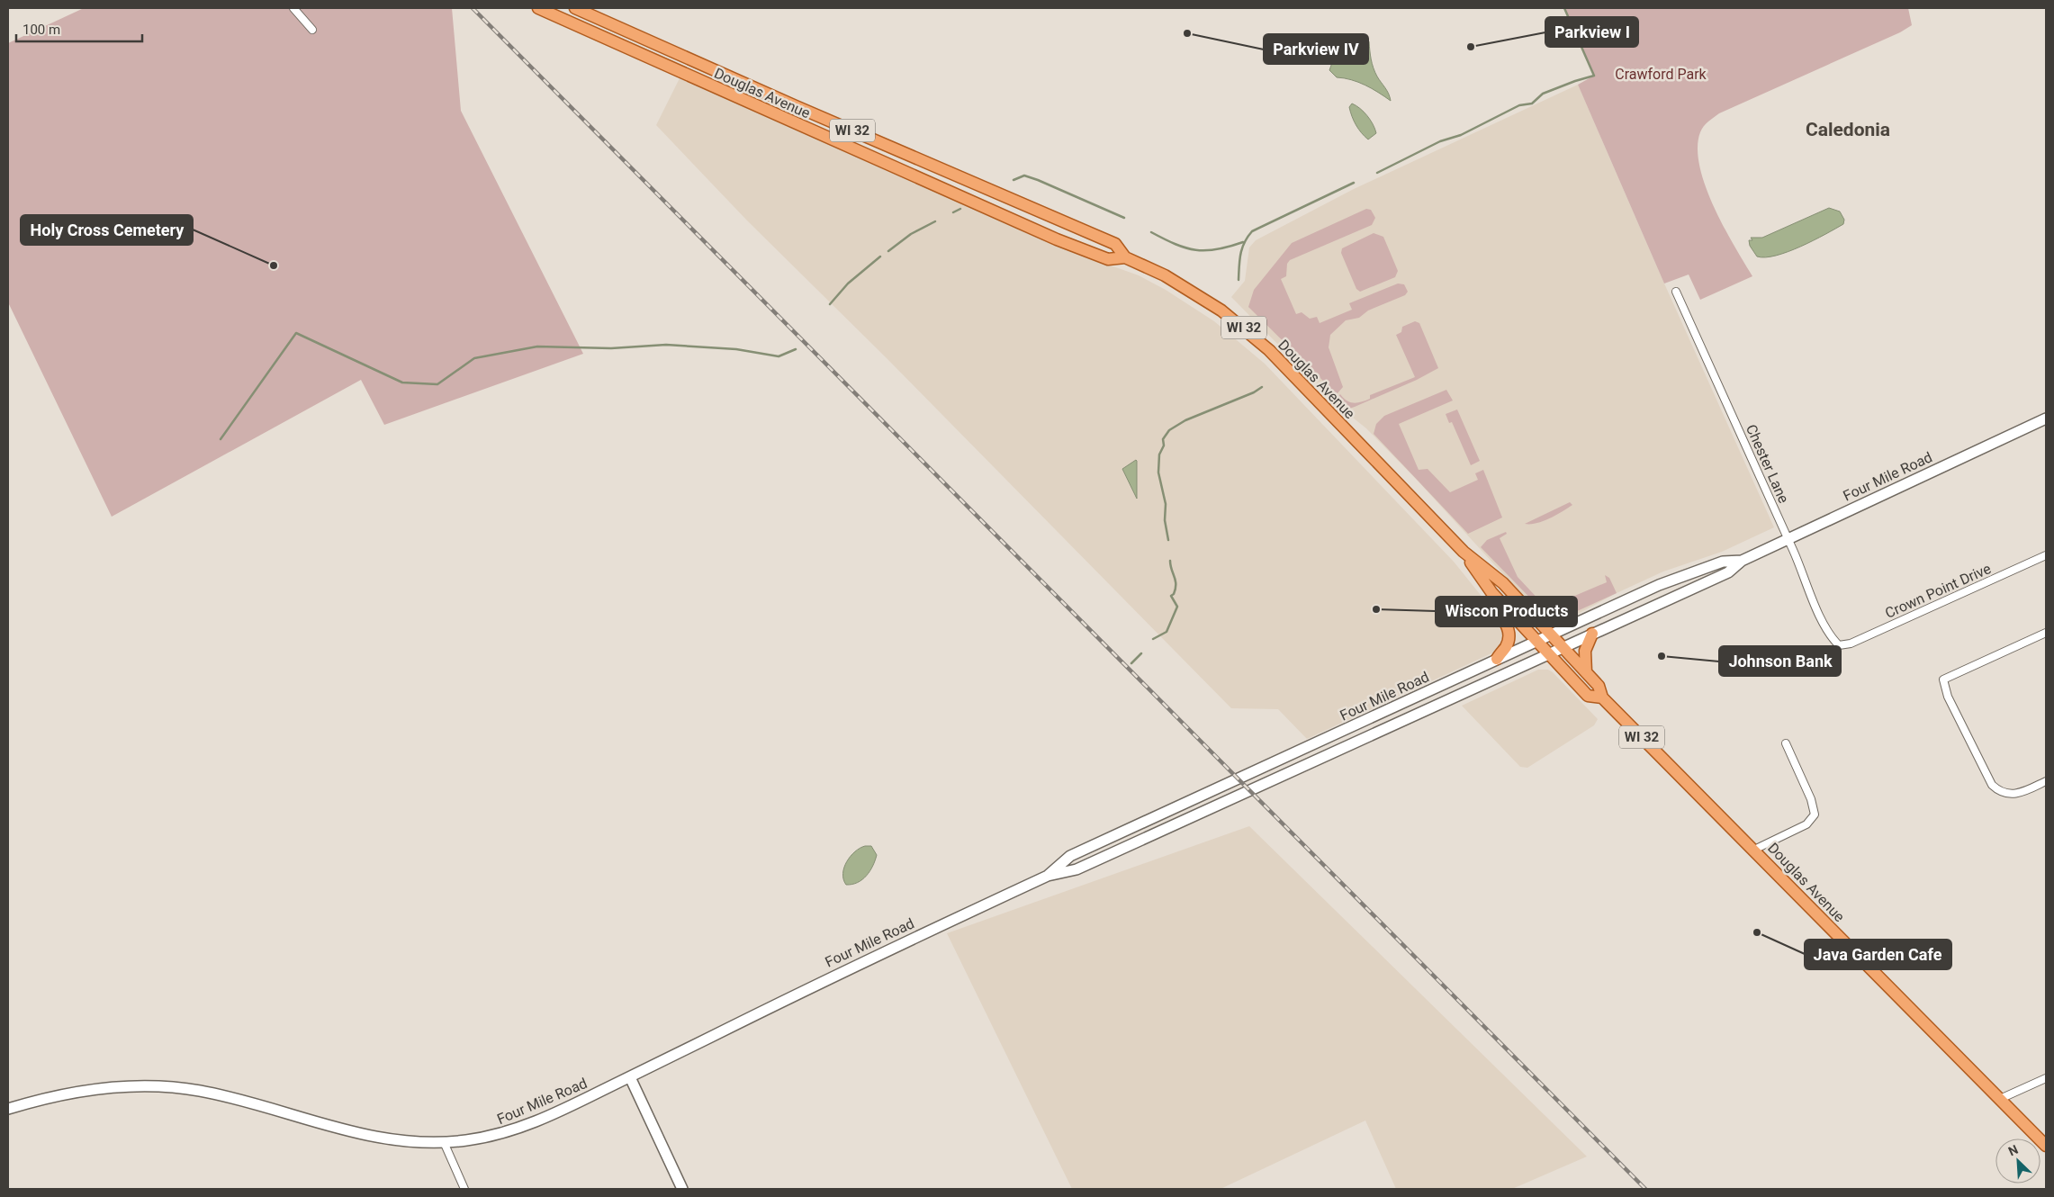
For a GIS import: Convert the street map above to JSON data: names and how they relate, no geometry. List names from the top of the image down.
{
  "streets": {
    "main road": ["Douglas Avenue", "WI 32"],
    "street": ["Chester Lane", "Four Mile Road", "Crown Point Drive"]
  },
  "crossings": [
    ["Douglas Avenue", "Four Mile Road"],
    ["Chester Lane", "Four Mile Road"],
    ["Chester Lane", "Crown Point Drive"]
  ],
  "districts": ["Caledonia"],
  "parks": ["Crawford Park"],
  "places": [
    "Parkview IV",
    "Parkview I",
    "Holy Cross Cemetery",
    "Wiscon Products",
    "Johnson Bank",
    "Java Garden Cafe"
  ],
  "scale_bar": "100 m",
  "north": "top left"
}
